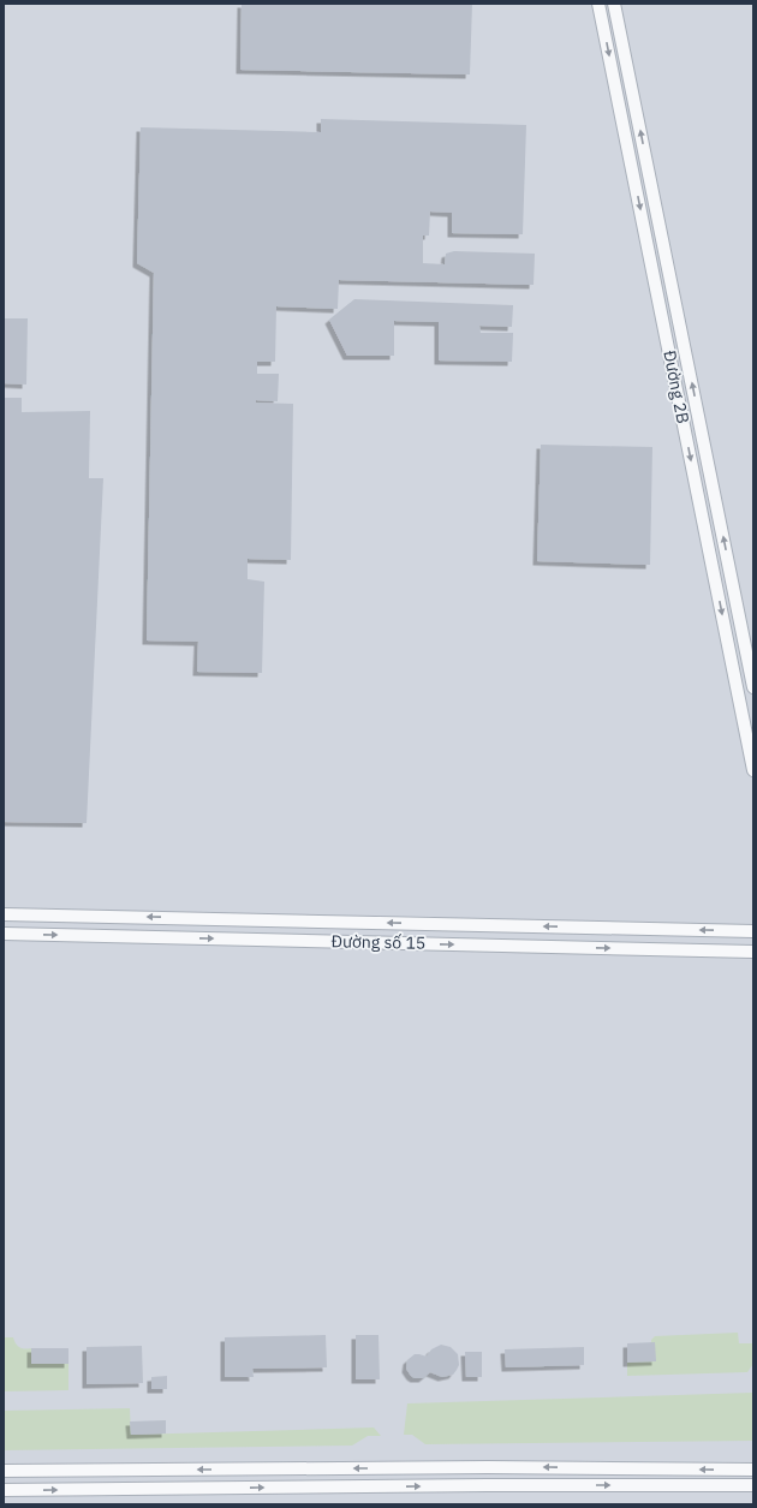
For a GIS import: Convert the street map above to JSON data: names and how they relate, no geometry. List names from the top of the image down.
{
  "streets": {
    "street": ["Đường 2B", "Đường số 15"]
  }
}
